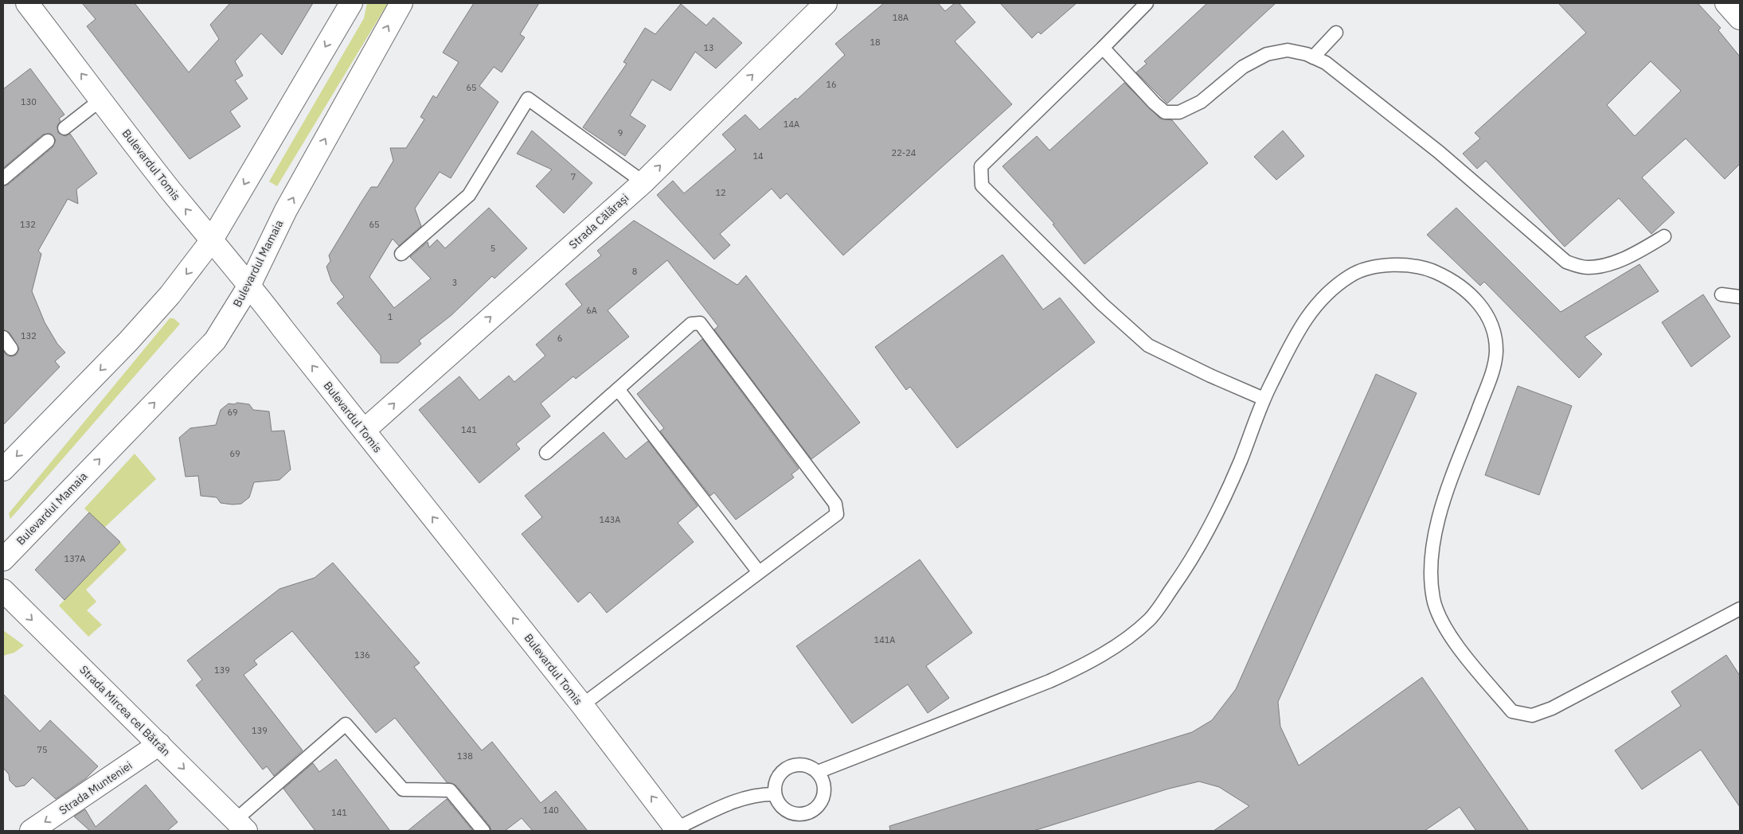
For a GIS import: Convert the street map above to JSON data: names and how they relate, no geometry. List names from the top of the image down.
{
  "streets": {
    "main road": [
      "Bulevardul Tomis",
      "Strada Călărași",
      "Bulevardul Mamaia",
      "Strada Mircea cel Bătrân",
      "Strada Munteniei"
    ]
  },
  "crossings": [
    ["Bulevardul Tomis", "Strada Călărași"],
    ["Bulevardul Tomis", "Bulevardul Mamaia"],
    ["Strada Mircea cel Bătrân", "Strada Munteniei"]
  ],
  "one_way": [
    "Bulevardul Tomis",
    "Strada Călărași",
    "Strada Mircea cel Bătrân",
    "Strada Munteniei"
  ],
  "house_numbers": [
    "18A",
    "18",
    "13",
    "16",
    "65",
    "130",
    "14A",
    "9",
    "22-24",
    "14",
    "7",
    "12",
    "132",
    "65",
    "5",
    "8",
    "3",
    "6A",
    "1",
    "132",
    "6",
    "69",
    "141",
    "69",
    "143A",
    "137A",
    "141A",
    "136",
    "139",
    "139",
    "75",
    "138",
    "140",
    "141"
  ]
}
